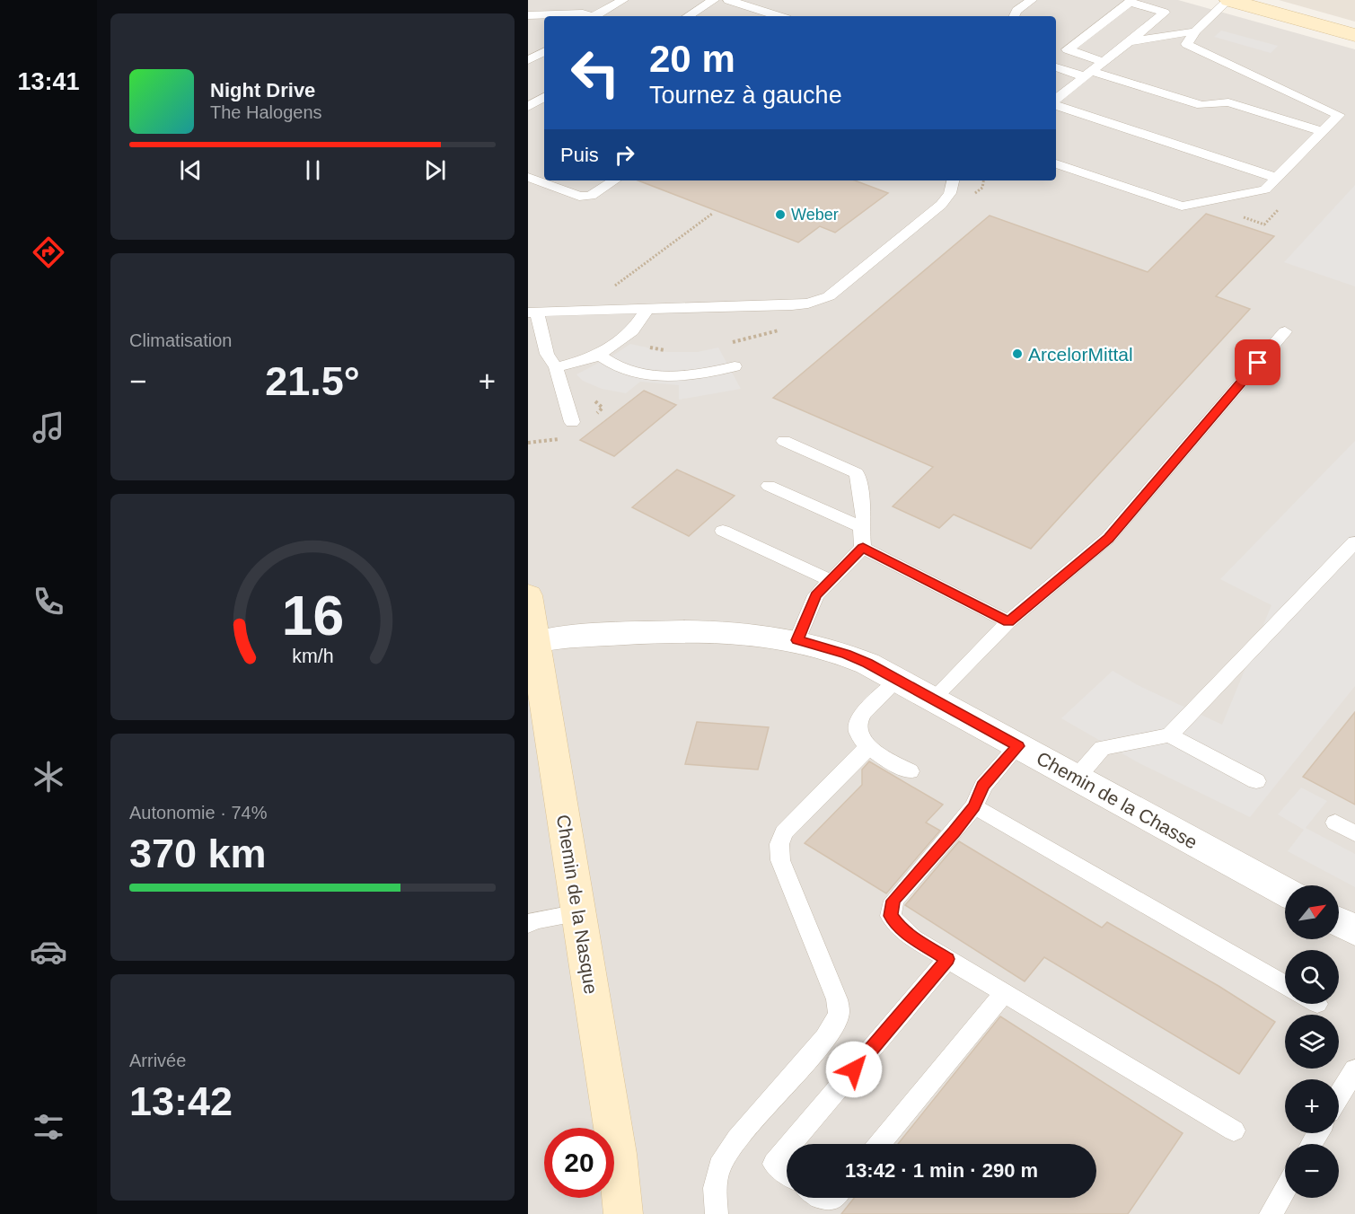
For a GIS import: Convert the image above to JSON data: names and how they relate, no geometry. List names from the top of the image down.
{
  "streets": {
    "street": ["Chemin de la Chasse", "Chemin de la Nasque"]
  },
  "crossings": [
    ["Chemin de la Chasse", "Chemin de la Nasque"]
  ],
  "places": ["Weber", "ArcelorMittal"],
  "north": "top right",
  "page": {
    "tabs": "13:41",
    "turn": ["20 m", "Tournez à gauche"],
    "song": ["Night Drive", "The Halogens"],
    "then": "Puis",
    "tile": [
      "Climatisation",
      ["Autonomie · 74%", "370 km"],
      ["Arrivée", "13:42"]
    ],
    "heat": ["−", "21.5°", "+"],
    "map_buttons": ["+", "−"],
    "limit": "20",
    "trip": "13:42 · 1 min · 290 m",
    "gauge": ["16", "km/h"]
  }
}
